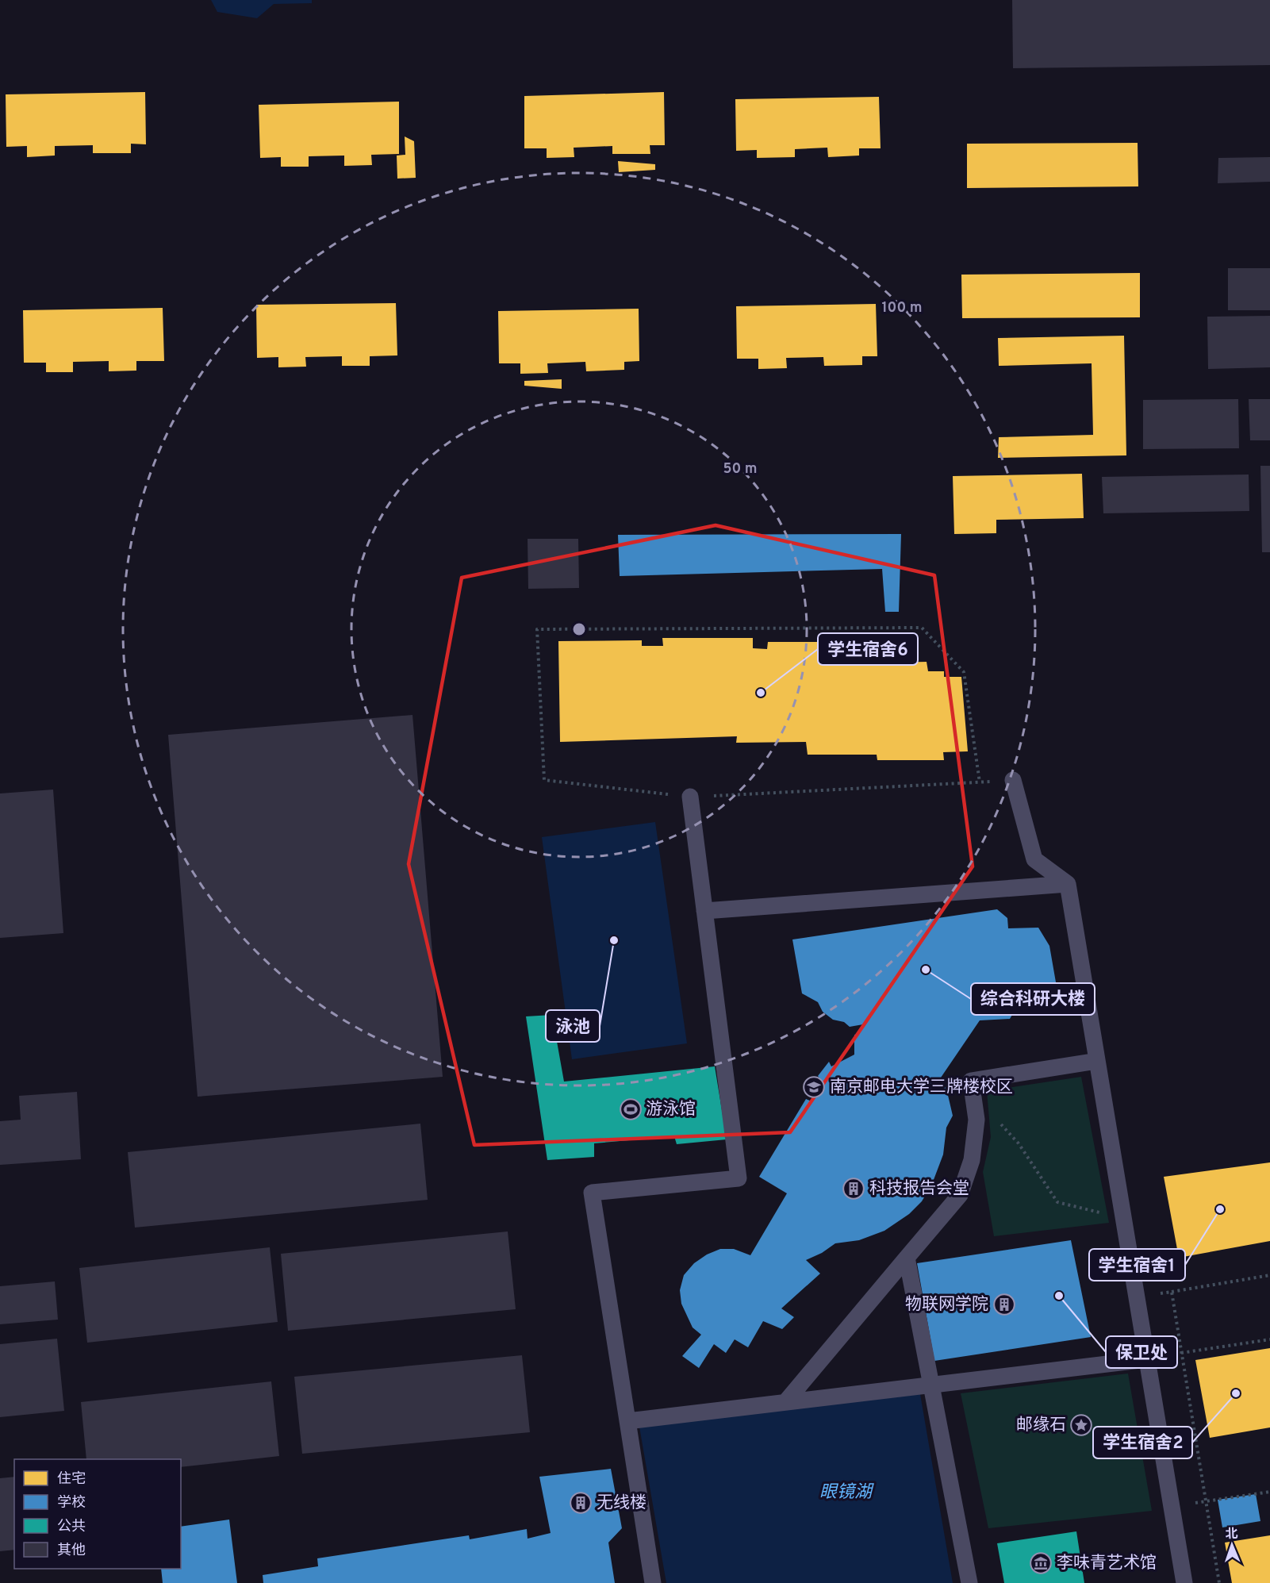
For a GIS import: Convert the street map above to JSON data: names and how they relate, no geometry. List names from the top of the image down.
{
  "water": ["眼镜湖"],
  "places": {
    "other": [
      "学生宿舍6",
      "泳池",
      "综合科研大楼",
      "学生宿舍1",
      "保卫处",
      "学生宿舍2"
    ],
    "school or university": ["南京邮电大学三牌楼校区"],
    "sports": ["游泳馆"],
    "building": ["科技报告会堂", "物联网学院", "无线楼"],
    "place": ["邮缘石"],
    "museum": ["李味青艺术馆"]
  },
  "legend": [
    "住宅",
    "学校",
    "公共",
    "其他"
  ],
  "north": "top",
  "rings": ["100 m", "50 m"]
}
